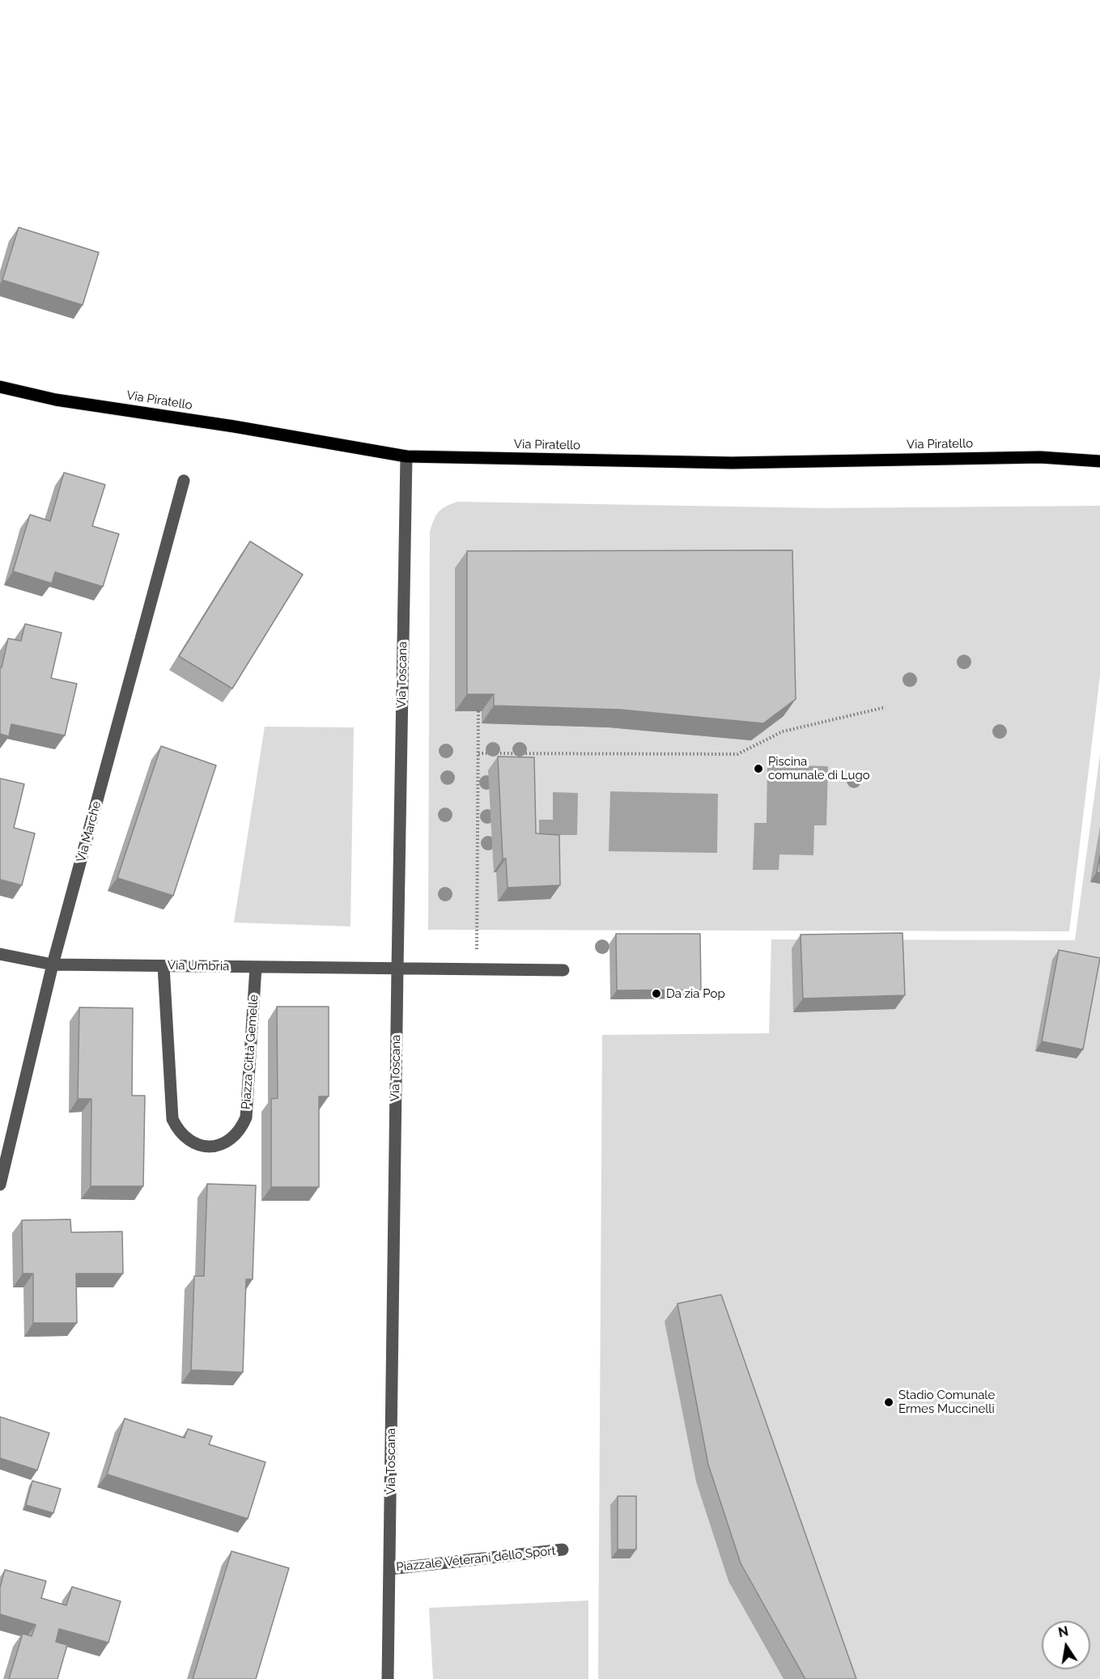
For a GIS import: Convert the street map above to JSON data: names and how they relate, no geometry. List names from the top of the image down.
{
  "streets": {
    "main road": ["Via Piratello"],
    "street": [
      "Via Toscana",
      "Via Marche",
      "Via Umbria",
      "Piazza Città Gemelle",
      "Piazzale Veterani dello Sport"
    ]
  },
  "crossings": [
    ["Via Piratello", "Via Toscana"],
    ["Via Toscana", "Via Umbria"],
    ["Via Toscana", "Piazzale Veterani dello Sport"],
    ["Via Marche", "Via Umbria"],
    ["Via Umbria", "Piazza Città Gemelle"]
  ],
  "places": ["Piscina comunale di Lugo", "Da zia Pop", "Stadio Comunale Ermes Muccinelli"],
  "north": "top"
}
